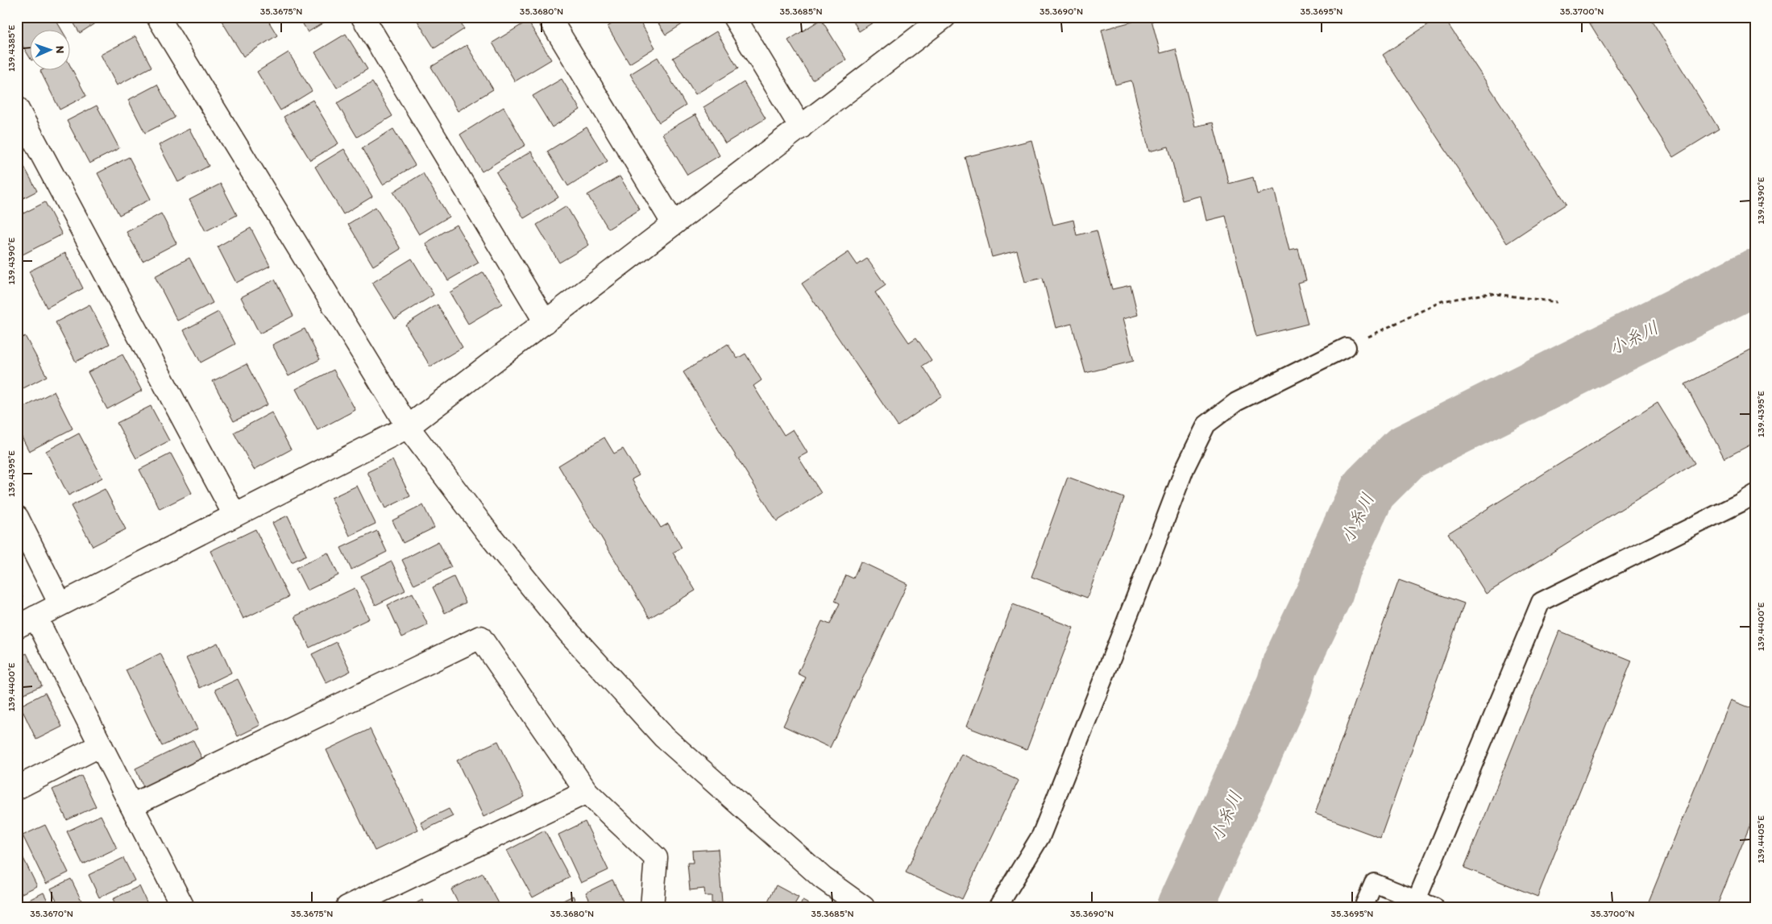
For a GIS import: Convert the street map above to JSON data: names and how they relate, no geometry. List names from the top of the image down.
{
  "water": ["小糸川"],
  "north": "right",
  "coordinates": [
    "35.3675°N",
    "35.3680°N",
    "35.3685°N",
    "35.3690°N",
    "35.3695°N",
    "35.3700°N",
    "139.4385°E",
    "139.4390°E",
    "139.4395°E",
    "139.4400°E",
    "139.4405°E",
    "35.3670°N"
  ]
}
